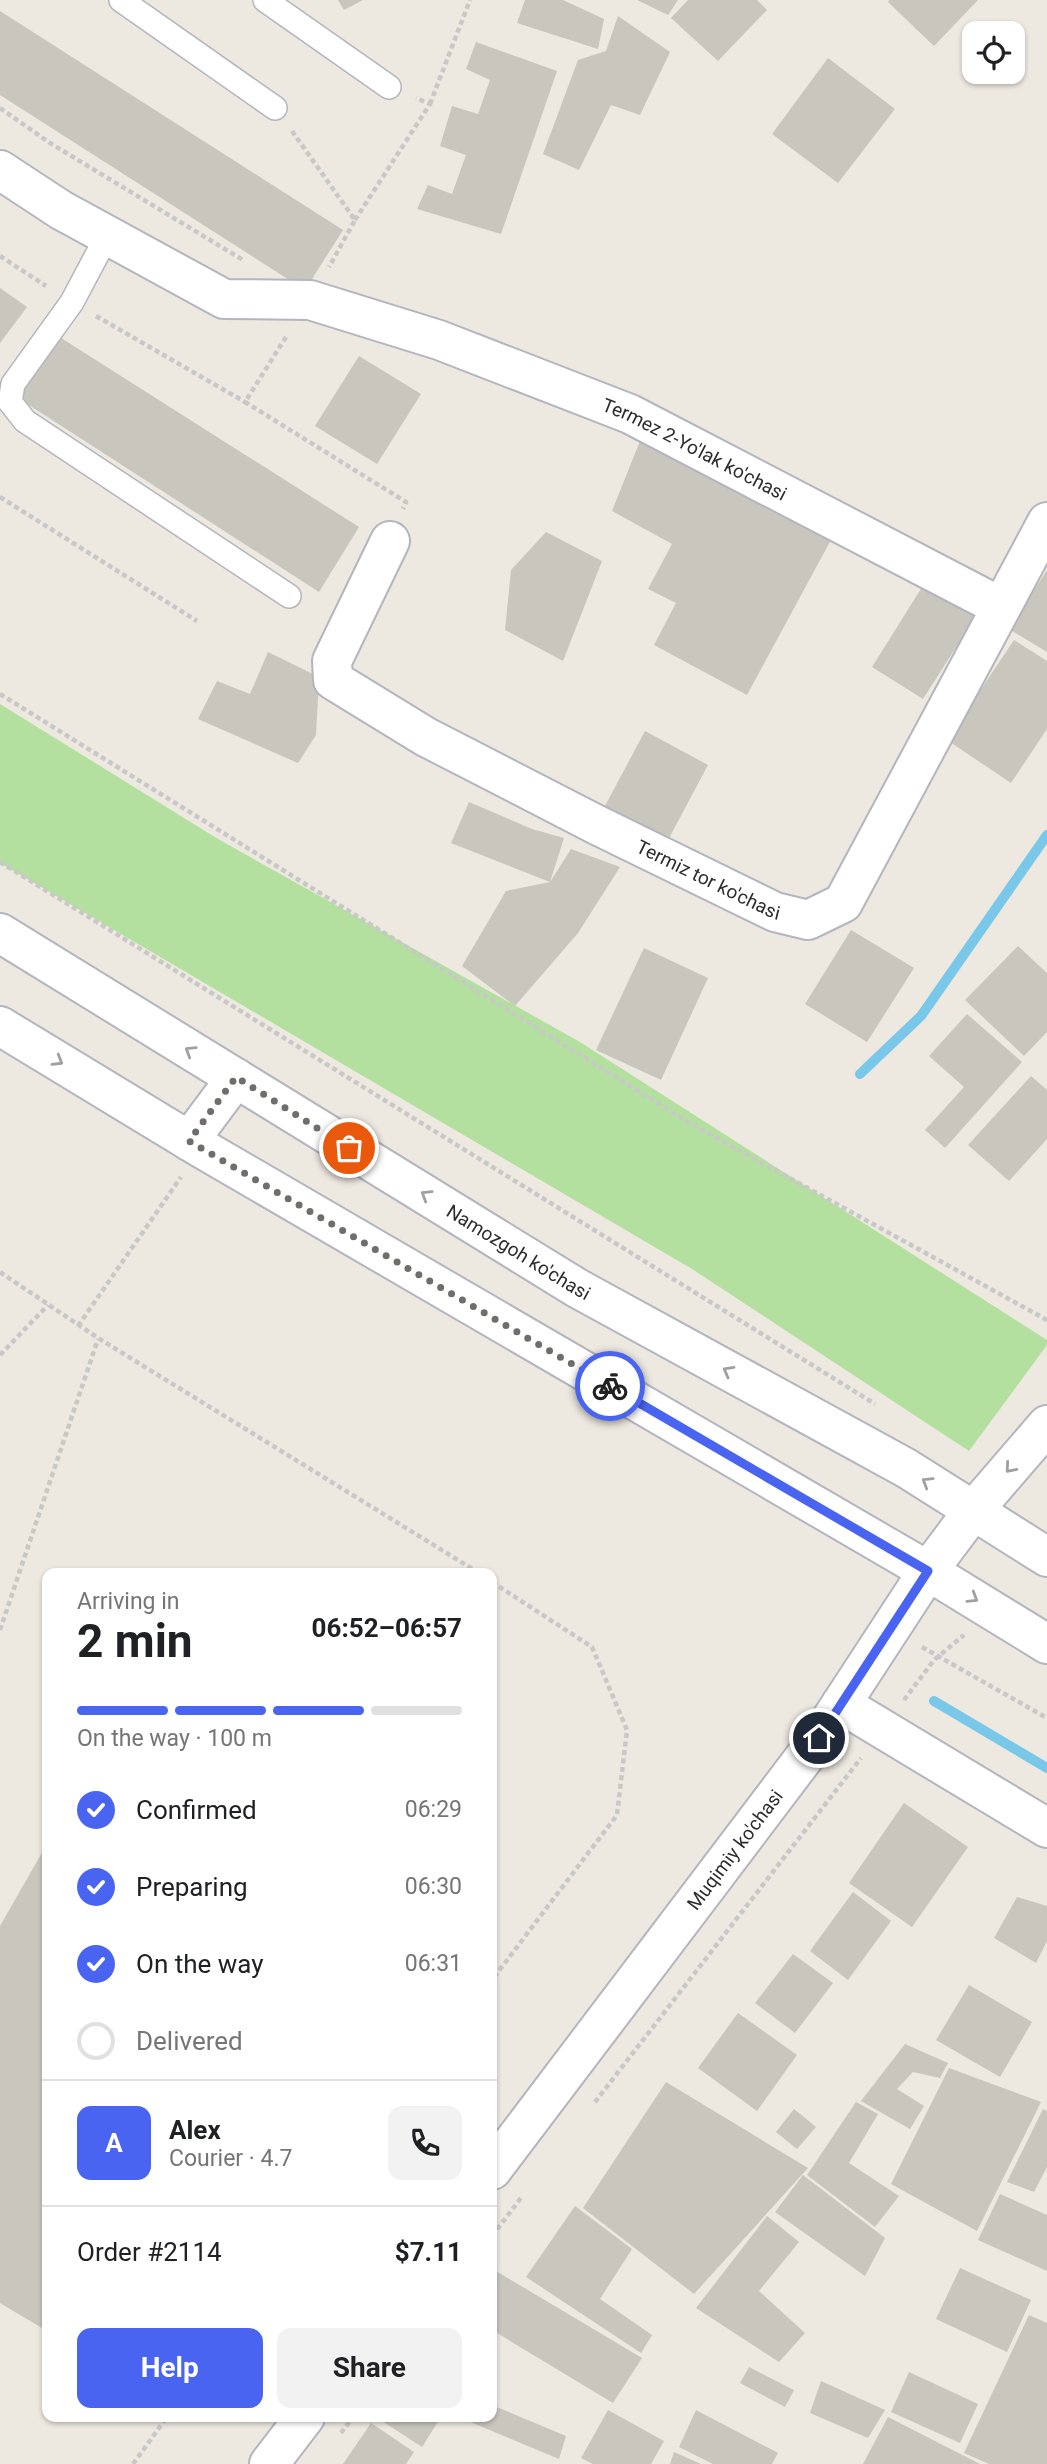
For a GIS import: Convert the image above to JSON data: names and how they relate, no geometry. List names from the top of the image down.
{
  "streets": {
    "main road": [
      "Termez 2-Yo'lak ko'chasi",
      "Termiz tor ko'chasi",
      "Namozgoh ko'chasi",
      "Muqimiy ko'chasi"
    ]
  },
  "crossings": [
    ["Termez 2-Yo'lak ko'chasi", "Termiz tor ko'chasi"],
    ["Namozgoh ko'chasi", "Muqimiy ko'chasi"]
  ],
  "page": {
    "heading": ["2 min", "Arriving in", "06:52–06:57"],
    "panel": [
      "Alex",
      "Courier · 4.7",
      "Order #2114",
      "$7.11"
    ],
    "bar": "On the way · 100 m",
    "list": [
      ["Confirmed", "06:29"],
      ["Preparing", "06:30"],
      ["On the way", "06:31"],
      "Delivered"
    ],
    "round": "A",
    "buttons": ["Help", "Share"]
  }
}
